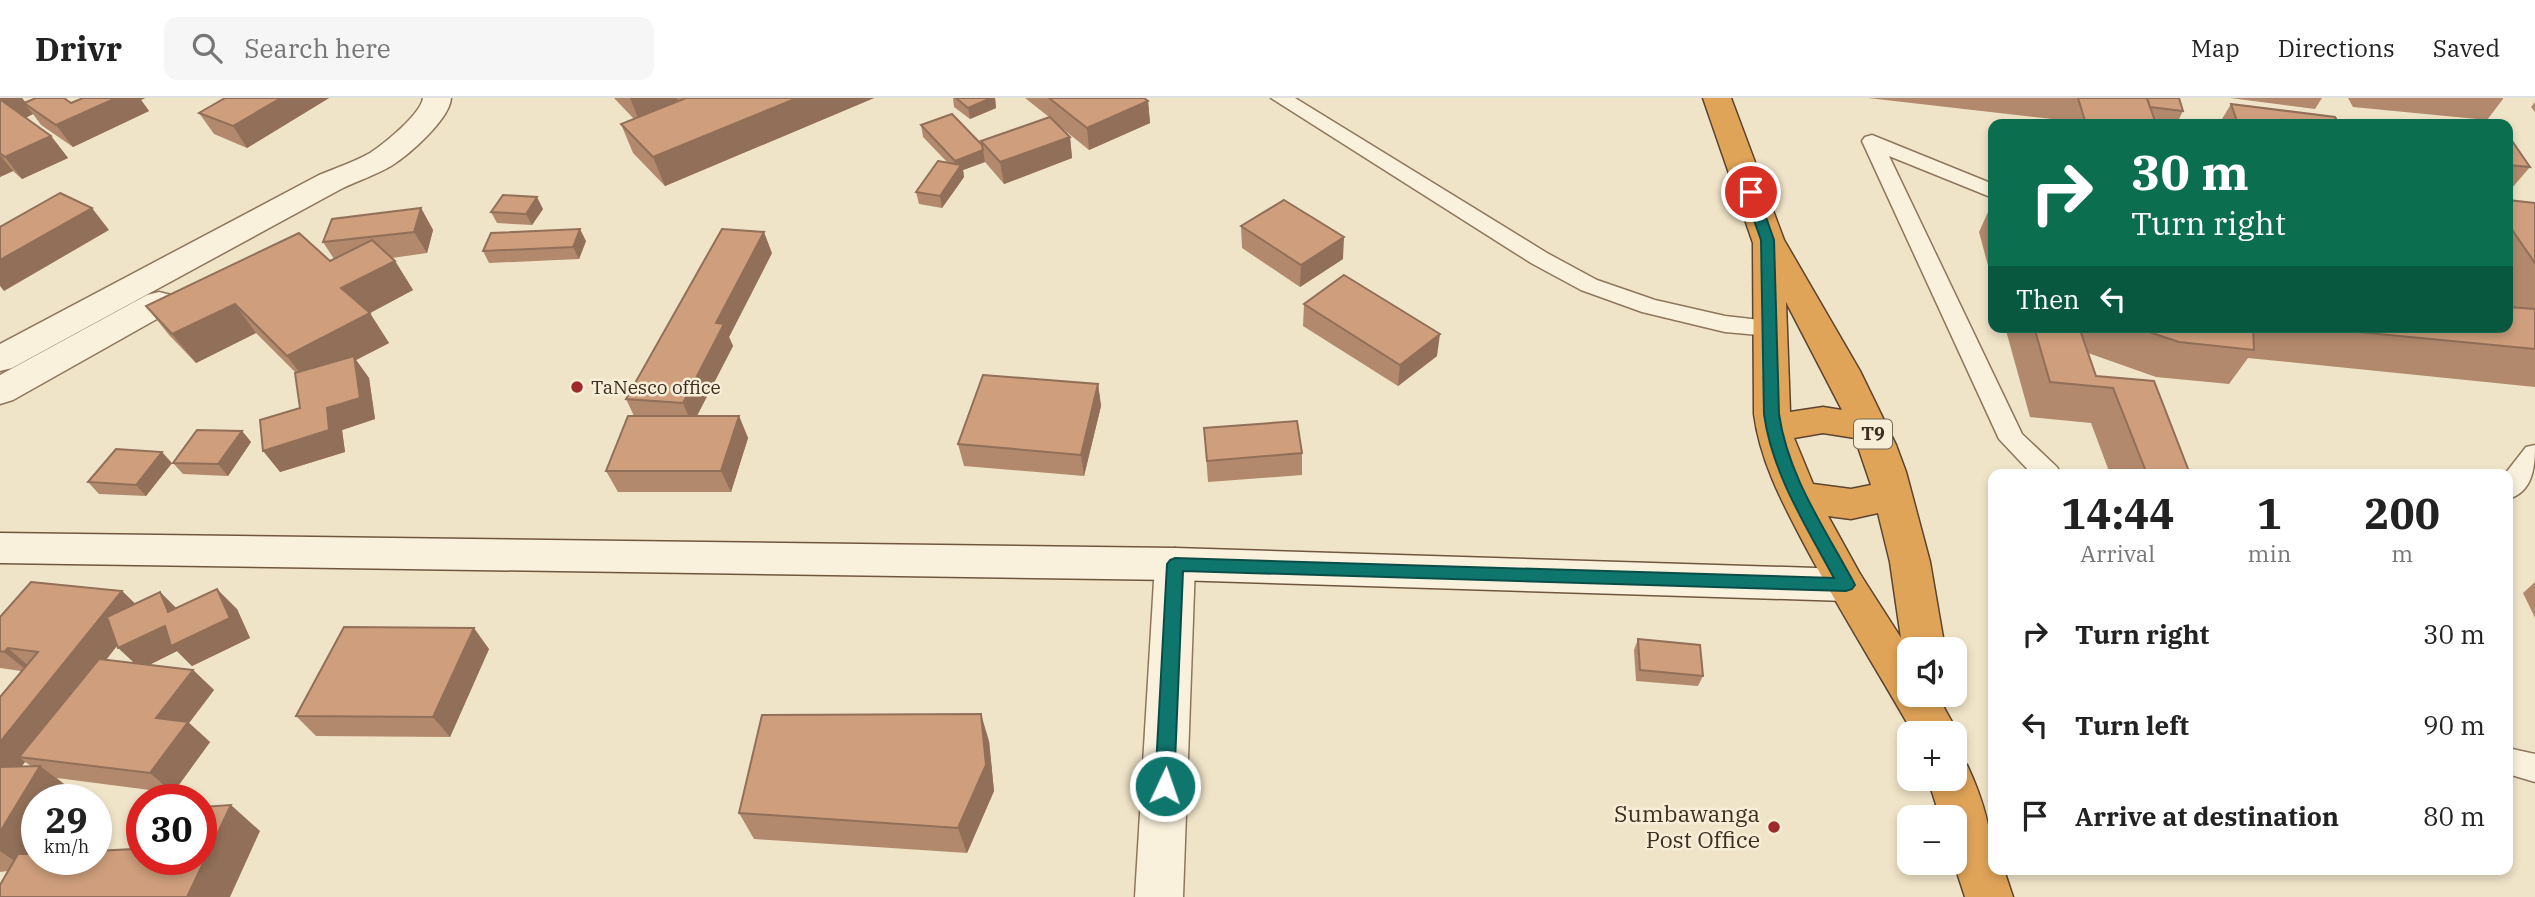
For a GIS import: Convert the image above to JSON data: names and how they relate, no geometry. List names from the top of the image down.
{
  "streets": {
    "highway": ["T9"]
  },
  "places": ["TaNesco office", "Sumbawanga Post Office"],
  "page": {
    "header": "Drivr",
    "search": "Search here",
    "nav": ["Map", "Directions", "Saved"],
    "turn": ["30 m", "Turn right"],
    "then": "Then",
    "eta": [
      "14:44",
      "Arrival",
      "1",
      "min",
      "200",
      "m"
    ],
    "list": [
      {
        "name": "Turn right",
        "value": "30 m"
      },
      {
        "name": "Turn left",
        "value": "90 m"
      },
      {
        "name": "Arrive at destination",
        "value": "80 m"
      }
    ],
    "map_buttons": ["+", "−"],
    "speed": "29 km/h",
    "limit": "30"
  }
}
